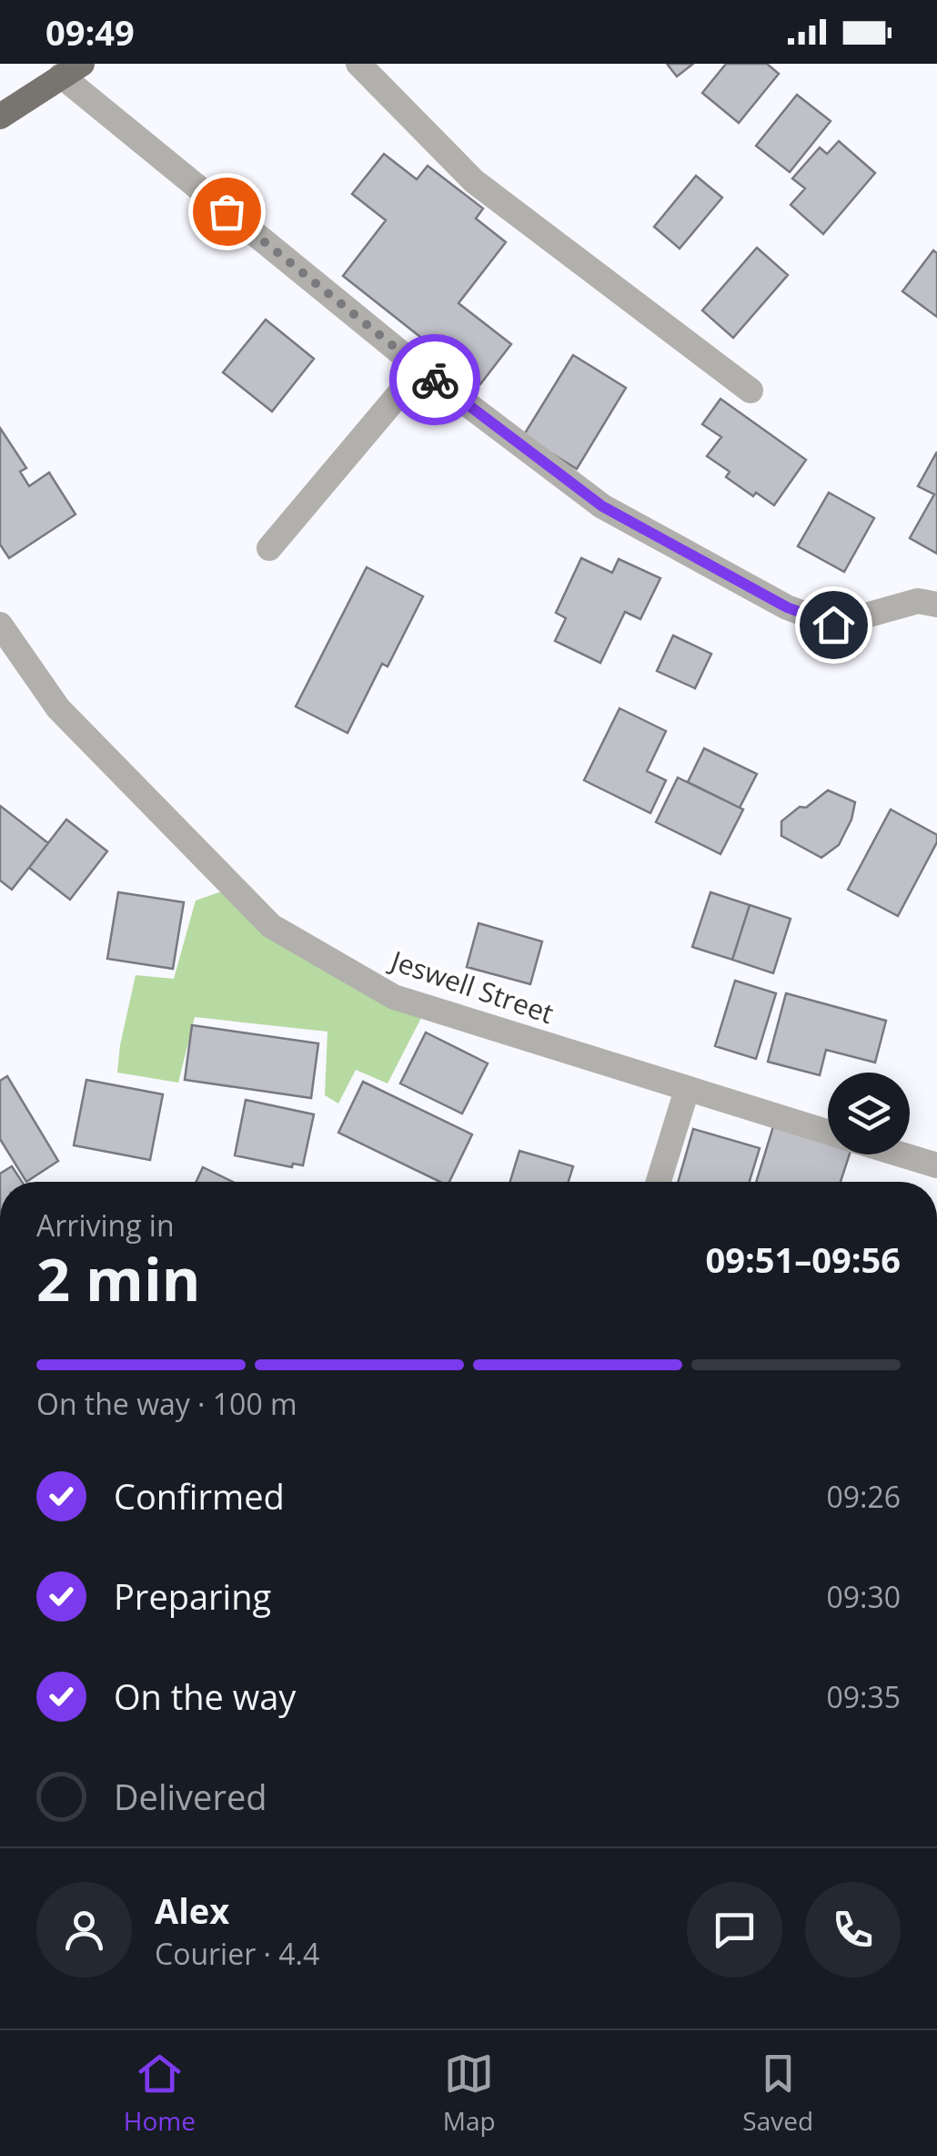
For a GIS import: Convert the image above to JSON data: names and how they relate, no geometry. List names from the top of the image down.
{
  "streets": {
    "street": ["Jeswell Street"]
  },
  "page": {
    "status": "09:49",
    "heading": ["2 min", "Arriving in", "09:51–09:56"],
    "panel": ["Alex", "Courier · 4.4"],
    "bar": "On the way · 100 m",
    "list": [
      ["Confirmed", "09:26"],
      ["Preparing", "09:30"],
      ["On the way", "09:35"],
      "Delivered"
    ],
    "tabs": ["Home", "Map", "Saved"]
  }
}
